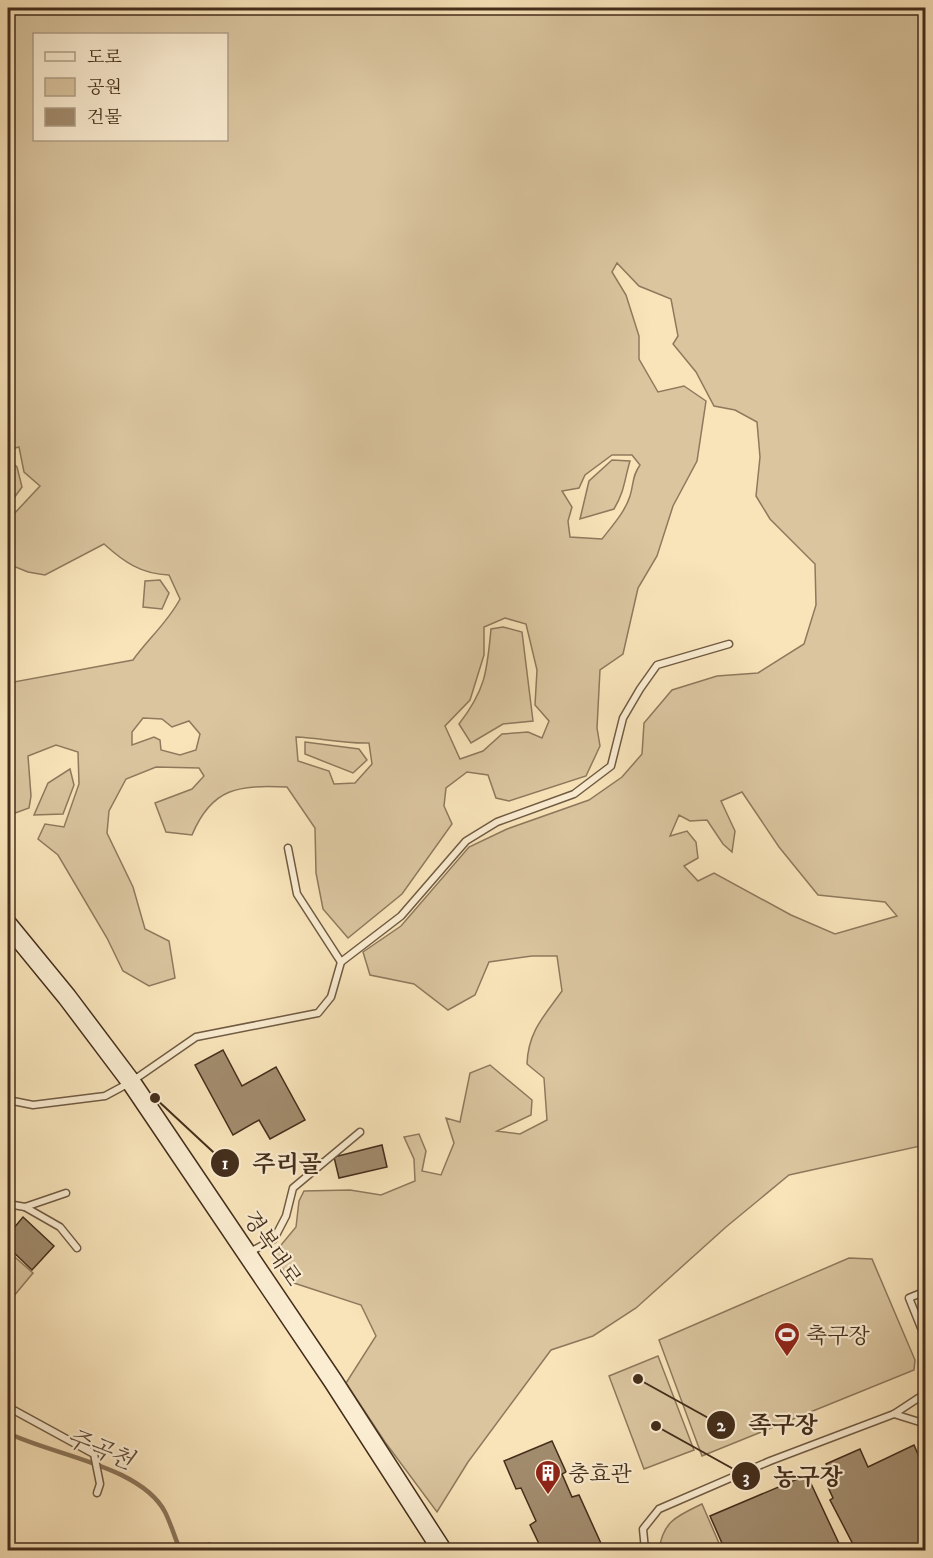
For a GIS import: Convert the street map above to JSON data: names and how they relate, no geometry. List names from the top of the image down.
{
  "streets": {
    "street": ["경복대로"]
  },
  "water": ["주곡천"],
  "places": {
    "other": ["주리골", "족구장", "농구장"],
    "sports": ["축구장"],
    "building": ["충효관"]
  },
  "legend": ["도로", "공원", "건물"]
}
